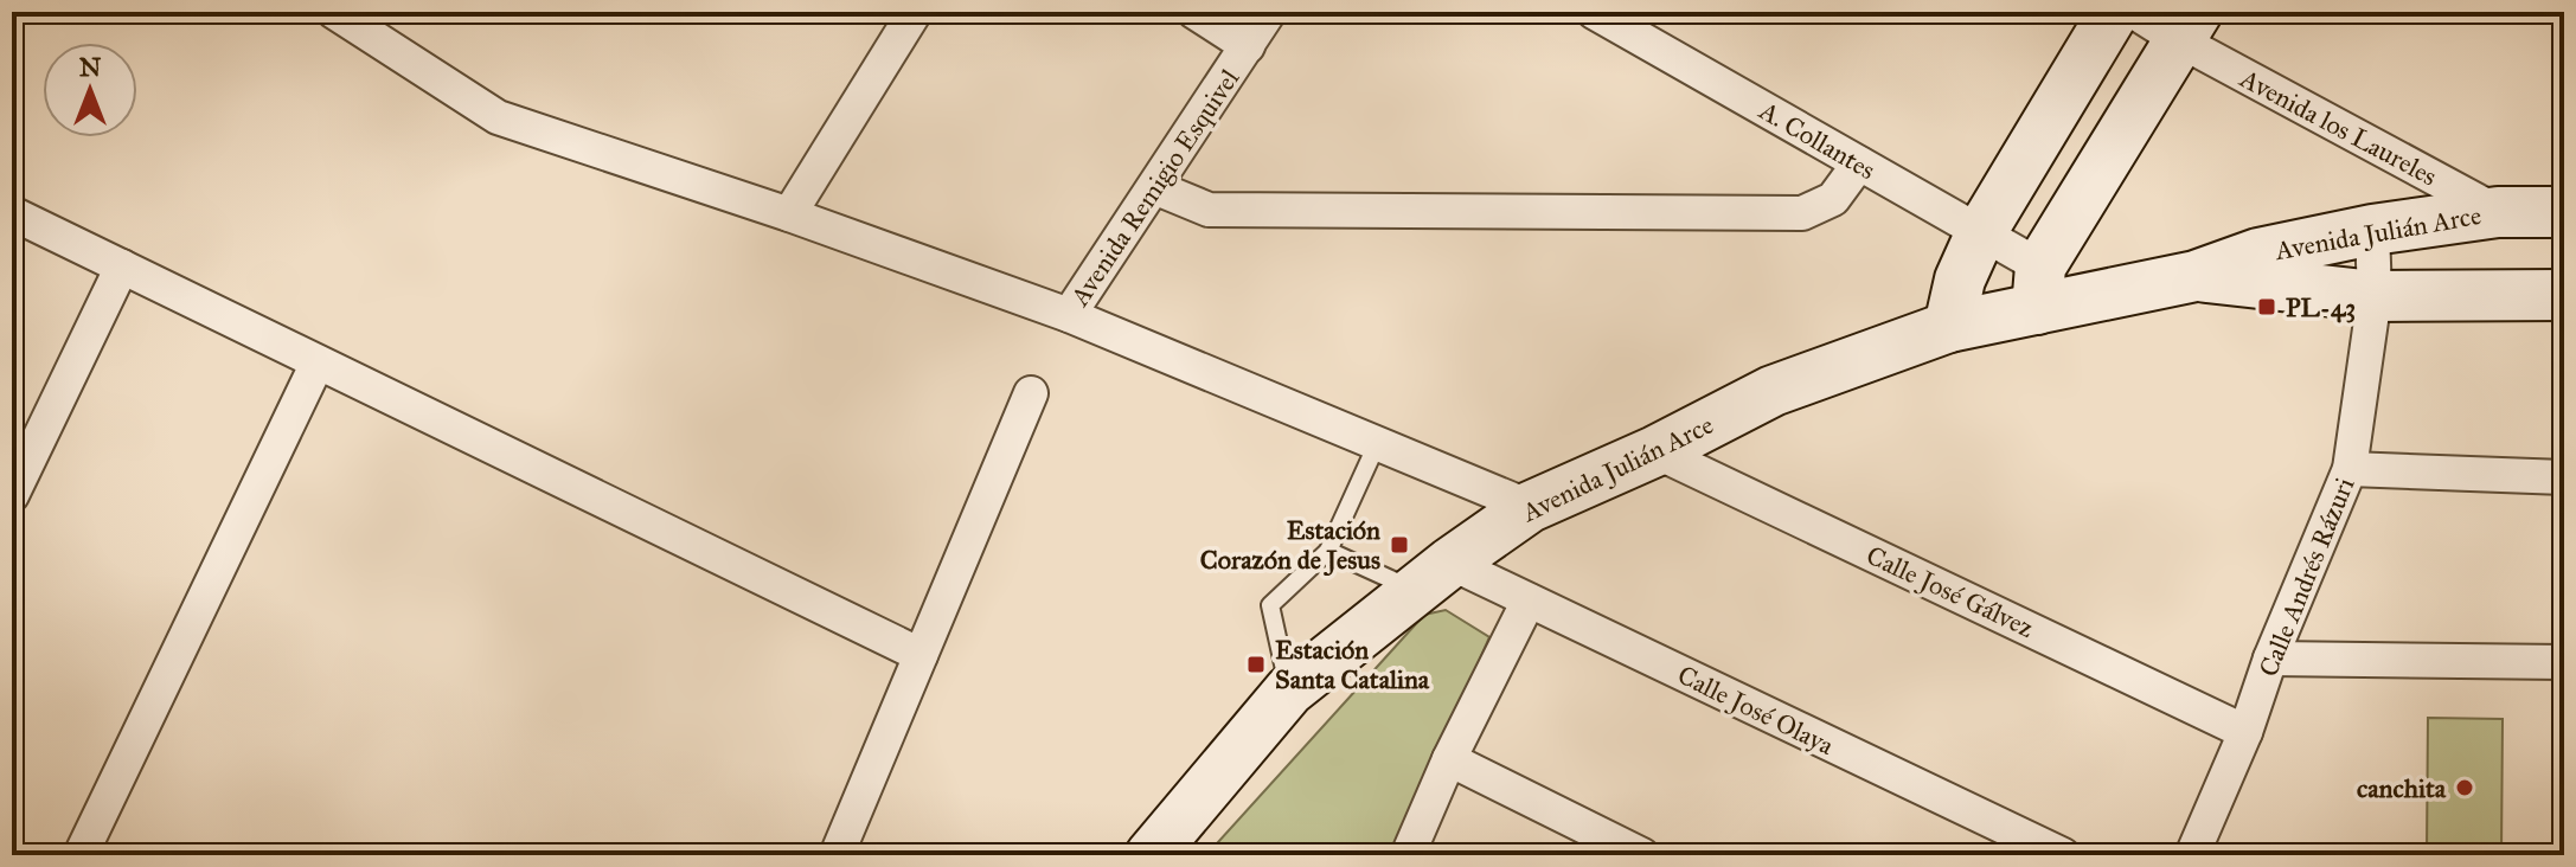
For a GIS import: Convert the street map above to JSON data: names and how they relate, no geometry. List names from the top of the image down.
{
  "streets": {
    "main road": ["Avenida Julián Arce"],
    "street": [
      "Avenida los Laureles",
      "A. Collantes",
      "Avenida Remigio Esquivel",
      "Calle Andrés Rázuri",
      "Calle José Gálvez",
      "Calle José Olaya"
    ]
  },
  "crossings": [
    ["Avenida los Laureles", "Avenida Julián Arce"],
    ["A. Collantes", "Avenida Julián Arce"],
    ["Avenida Julián Arce", "Calle Andrés Rázuri"],
    ["Avenida Julián Arce", "Calle José Gálvez"],
    ["Avenida Julián Arce", "Calle José Olaya"],
    ["Calle Andrés Rázuri", "Calle José Gálvez"]
  ],
  "places": {
    "transit": ["PL-43", "Estación Corazón de Jesus", "Estación Santa Catalina"],
    "other": ["canchita"]
  },
  "north": "top"
}
